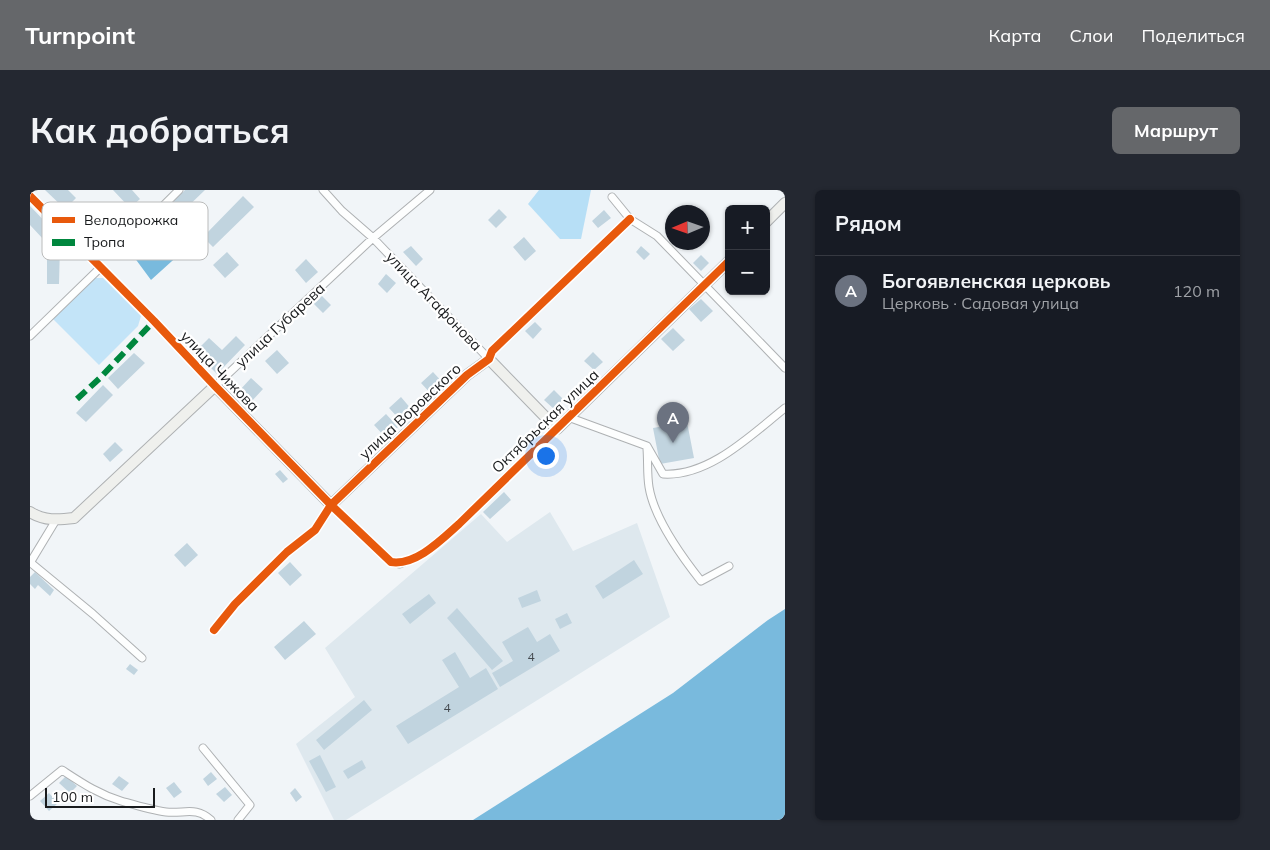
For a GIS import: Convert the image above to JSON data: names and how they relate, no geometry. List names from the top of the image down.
{
  "streets": {
    "street": [
      "улица Агафонова",
      "улица Губарева",
      "улица Чижова",
      "улица Воровского",
      "Октябрьская улица"
    ]
  },
  "crossings": [
    ["улица Агафонова", "улица Губарева"],
    ["улица Агафонова", "улица Воровского"],
    ["улица Агафонова", "Октябрьская улица"],
    ["улица Губарева", "улица Чижова"],
    ["улица Чижова", "улица Воровского"],
    ["улица Чижова", "Октябрьская улица"]
  ],
  "house_numbers": ["4", "4"],
  "legend": ["Велодорожка", "Тропа"],
  "scale_bar": "100 m",
  "north": "left",
  "page": {
    "header": "Turnpoint",
    "nav": ["Карта", "Слои", "Поделиться"],
    "buttons": "Маршрут",
    "title": "Как добраться",
    "heading": "Рядом",
    "map_buttons": ["+", "−"],
    "list": [
      {
        "mark": "A",
        "name": "Богоявленская церковь",
        "note": "Церковь · Садовая улица",
        "value": "120 m"
      }
    ],
    "pins": "A",
    "scale": "100 m"
  }
}
